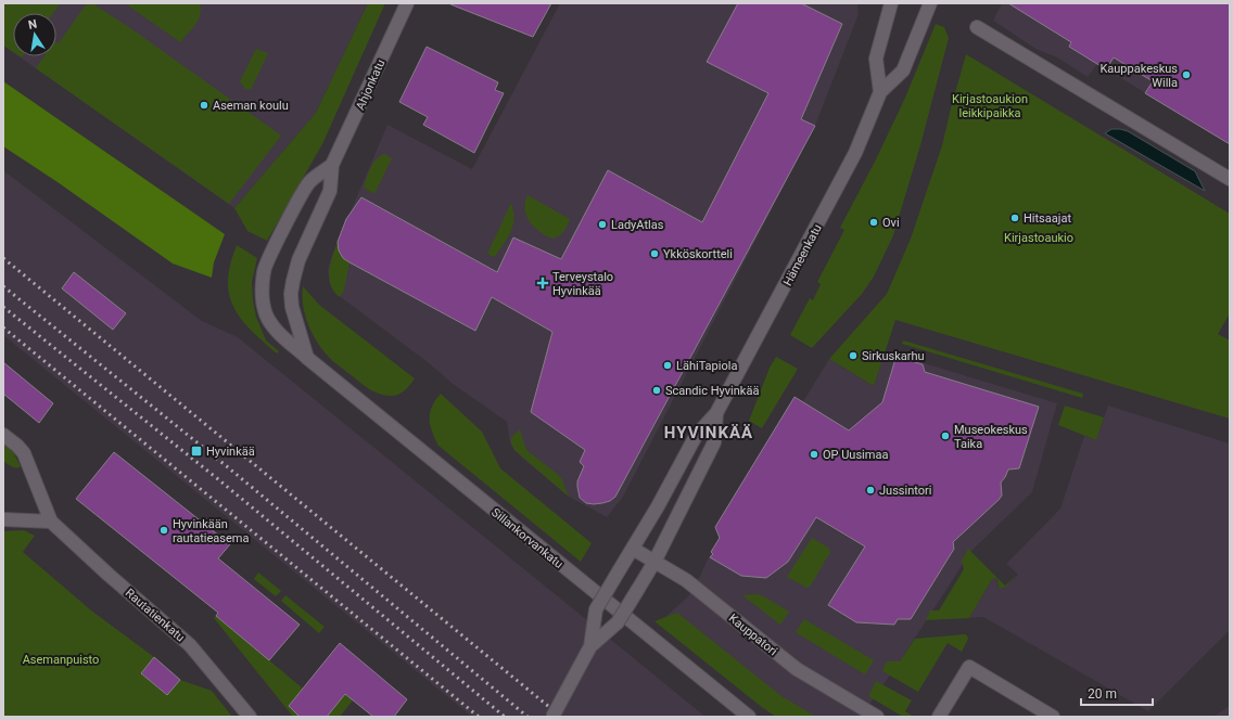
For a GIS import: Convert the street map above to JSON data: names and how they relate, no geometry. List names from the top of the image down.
{
  "streets": {
    "main road": [
      "Ahjonkatu",
      "Hämeenkatu",
      "Sillankorvankatu",
      "Rautatienkatu",
      "Kauppatori"
    ]
  },
  "crossings": [
    ["Ahjonkatu", "Sillankorvankatu"],
    ["Hämeenkatu", "Kauppatori"]
  ],
  "districts": ["HYVINKÄÄ"],
  "parks": ["Kirjastoaukion leikkipaikka", "Kirjastoaukio", "Asemanpuisto"],
  "places": {
    "other": [
      "Kauppakeskus Willa",
      "Aseman koulu",
      "Hitsaajat",
      "Ovi",
      "LadyAtlas",
      "Ykköskortteli",
      "Sirkuskarhu",
      "LähiTapiola",
      "Scandic Hyvinkää",
      "Museokeskus Taika",
      "OP Uusimaa",
      "Jussintori",
      "Hyvinkään rautatieasema"
    ],
    "health": ["Terveystalo Hyvinkää"],
    "transit": ["Hyvinkää"]
  },
  "scale_bar": "20 m",
  "north": "top"
}
